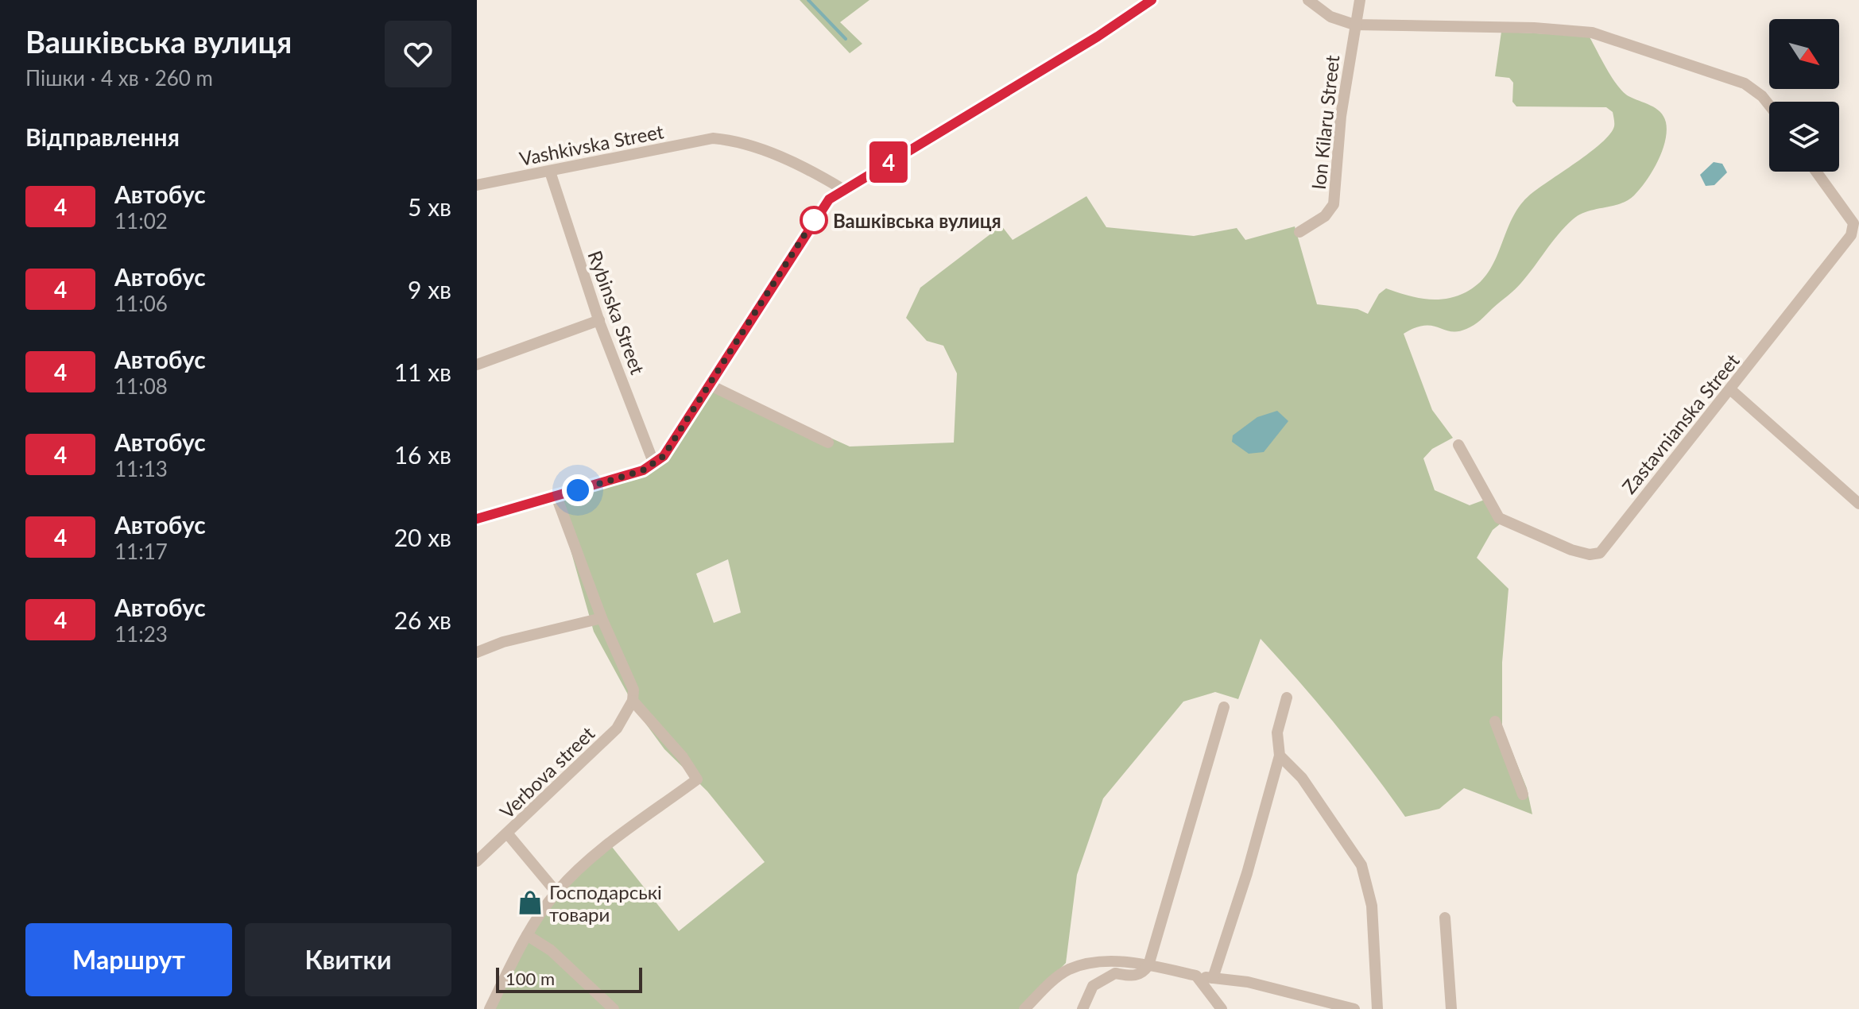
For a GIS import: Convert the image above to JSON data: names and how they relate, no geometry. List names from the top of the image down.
{
  "streets": {
    "street": [
      "Ion Kilaru Street",
      "Vashkivska Street",
      "Rybinska Street",
      "Zastavnianska Street",
      "Verbova street"
    ]
  },
  "crossings": [
    ["Vashkivska Street", "Rybinska Street"]
  ],
  "places": {
    "other": ["Вашківська вулиця"],
    "shop": ["Господарські товари"]
  },
  "lines": ["bus line 4"],
  "scale_bar": "100 m",
  "north": "bottom right",
  "page": {
    "heading": [
      ["Вашківська вулиця", "Пішки · 4 хв · 260 m"],
      "Відправлення"
    ],
    "on_map": "4",
    "list": [
      {
        "mark": "4",
        "name": "Автобус",
        "note": "11:02",
        "value": "5 хв"
      },
      {
        "mark": "4",
        "name": "Автобус",
        "note": "11:06",
        "value": "9 хв"
      },
      {
        "mark": "4",
        "name": "Автобус",
        "note": "11:08",
        "value": "11 хв"
      },
      {
        "mark": "4",
        "name": "Автобус",
        "note": "11:13",
        "value": "16 хв"
      },
      {
        "mark": "4",
        "name": "Автобус",
        "note": "11:17",
        "value": "20 хв"
      },
      {
        "mark": "4",
        "name": "Автобус",
        "note": "11:23",
        "value": "26 хв"
      }
    ],
    "buttons": ["Маршрут", "Квитки"],
    "scale": "100 m"
  }
}
